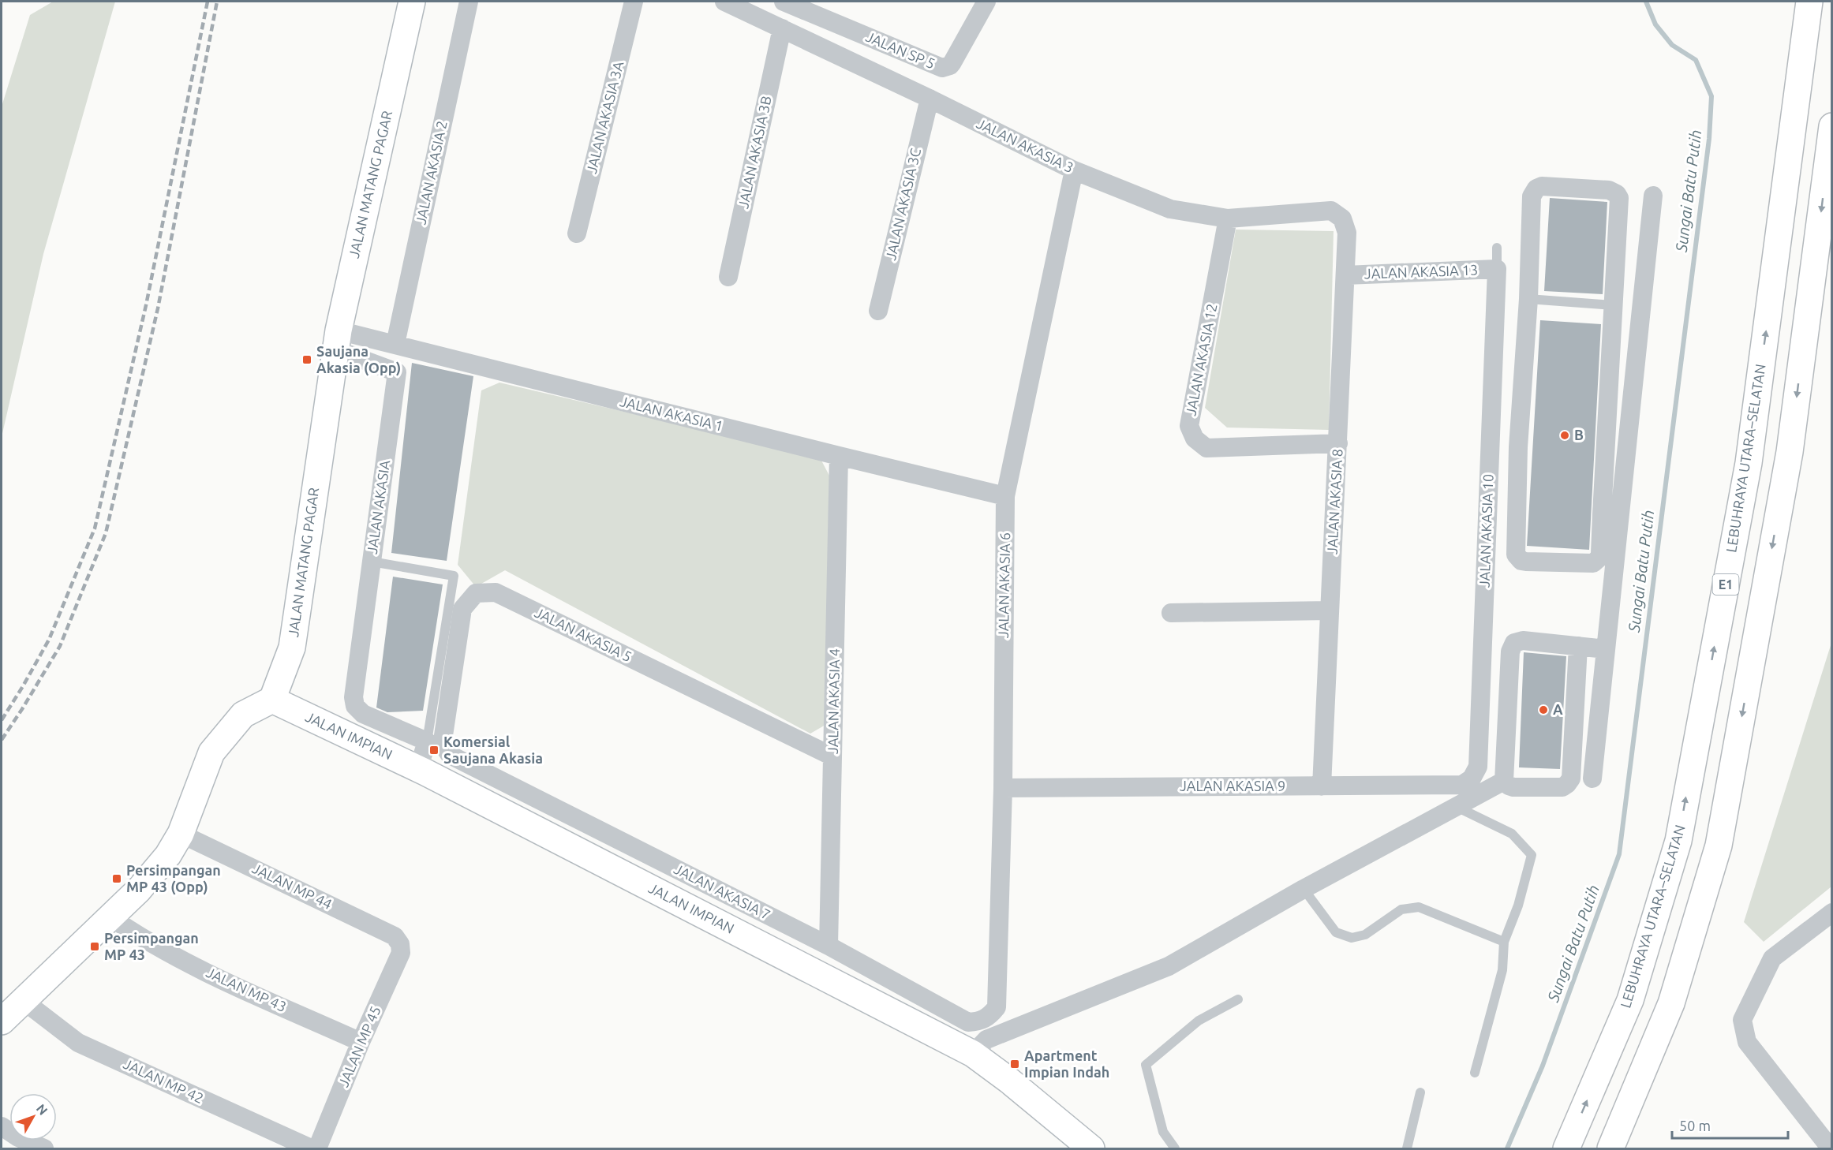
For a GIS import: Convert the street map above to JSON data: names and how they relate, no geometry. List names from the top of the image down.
{
  "streets": {
    "main road": [
      "JALAN MATANG PAGAR",
      "LEBUHRAYA UTARA–SELATAN",
      "E1",
      "JALAN IMPIAN"
    ],
    "street": [
      "JALAN SP 5",
      "JALAN AKASIA 3A",
      "JALAN AKASIA 3",
      "JALAN AKASIA 3B",
      "JALAN AKASIA 2",
      "JALAN AKASIA 3C",
      "JALAN AKASIA 13",
      "JALAN AKASIA 12",
      "JALAN AKASIA 1",
      "JALAN AKASIA 8",
      "JALAN AKASIA",
      "JALAN AKASIA 10",
      "JALAN AKASIA 6",
      "JALAN AKASIA 5",
      "JALAN AKASIA 4",
      "JALAN AKASIA 9",
      "JALAN MP 44",
      "JALAN AKASIA 7",
      "JALAN MP 43",
      "JALAN MP 45",
      "JALAN MP 42"
    ]
  },
  "crossings": [
    ["JALAN AKASIA 3", "JALAN AKASIA 3B"],
    ["JALAN AKASIA 3", "JALAN AKASIA 3C"],
    ["JALAN AKASIA 3", "JALAN AKASIA 12"],
    ["JALAN AKASIA 3", "JALAN AKASIA 8"],
    ["JALAN AKASIA 3", "JALAN AKASIA 6"],
    ["JALAN AKASIA 2", "JALAN AKASIA 1"],
    ["JALAN MATANG PAGAR", "JALAN AKASIA 1"],
    ["JALAN MATANG PAGAR", "JALAN AKASIA"],
    ["JALAN MATANG PAGAR", "JALAN IMPIAN"],
    ["JALAN AKASIA 13", "JALAN AKASIA 8"],
    ["JALAN AKASIA 13", "JALAN AKASIA 10"],
    ["JALAN AKASIA 12", "JALAN AKASIA 8"],
    ["JALAN AKASIA 1", "JALAN AKASIA"],
    ["JALAN AKASIA 1", "JALAN AKASIA 6"],
    ["JALAN AKASIA 1", "JALAN AKASIA 4"],
    ["JALAN AKASIA 8", "JALAN AKASIA 9"],
    ["JALAN AKASIA 10", "JALAN AKASIA 9"],
    ["JALAN AKASIA 6", "JALAN AKASIA 9"],
    ["JALAN AKASIA 6", "JALAN AKASIA 7"],
    ["JALAN AKASIA 5", "JALAN AKASIA 4"],
    ["JALAN AKASIA 5", "JALAN AKASIA 7"],
    ["JALAN AKASIA 4", "JALAN AKASIA 7"],
    ["JALAN MP 44", "JALAN MP 45"],
    ["JALAN MP 43", "JALAN MP 45"]
  ],
  "water": ["Sungai Batu Putih"],
  "places": {
    "transit": [
      "Saujana Akasia (Opp)",
      "Komersial Saujana Akasia",
      "Persimpangan MP 43 (Opp)",
      "Persimpangan MP 43",
      "Apartment Impian Indah"
    ],
    "other": ["B", "A"]
  },
  "scale_bar": "50 m",
  "north": "top right"
}
